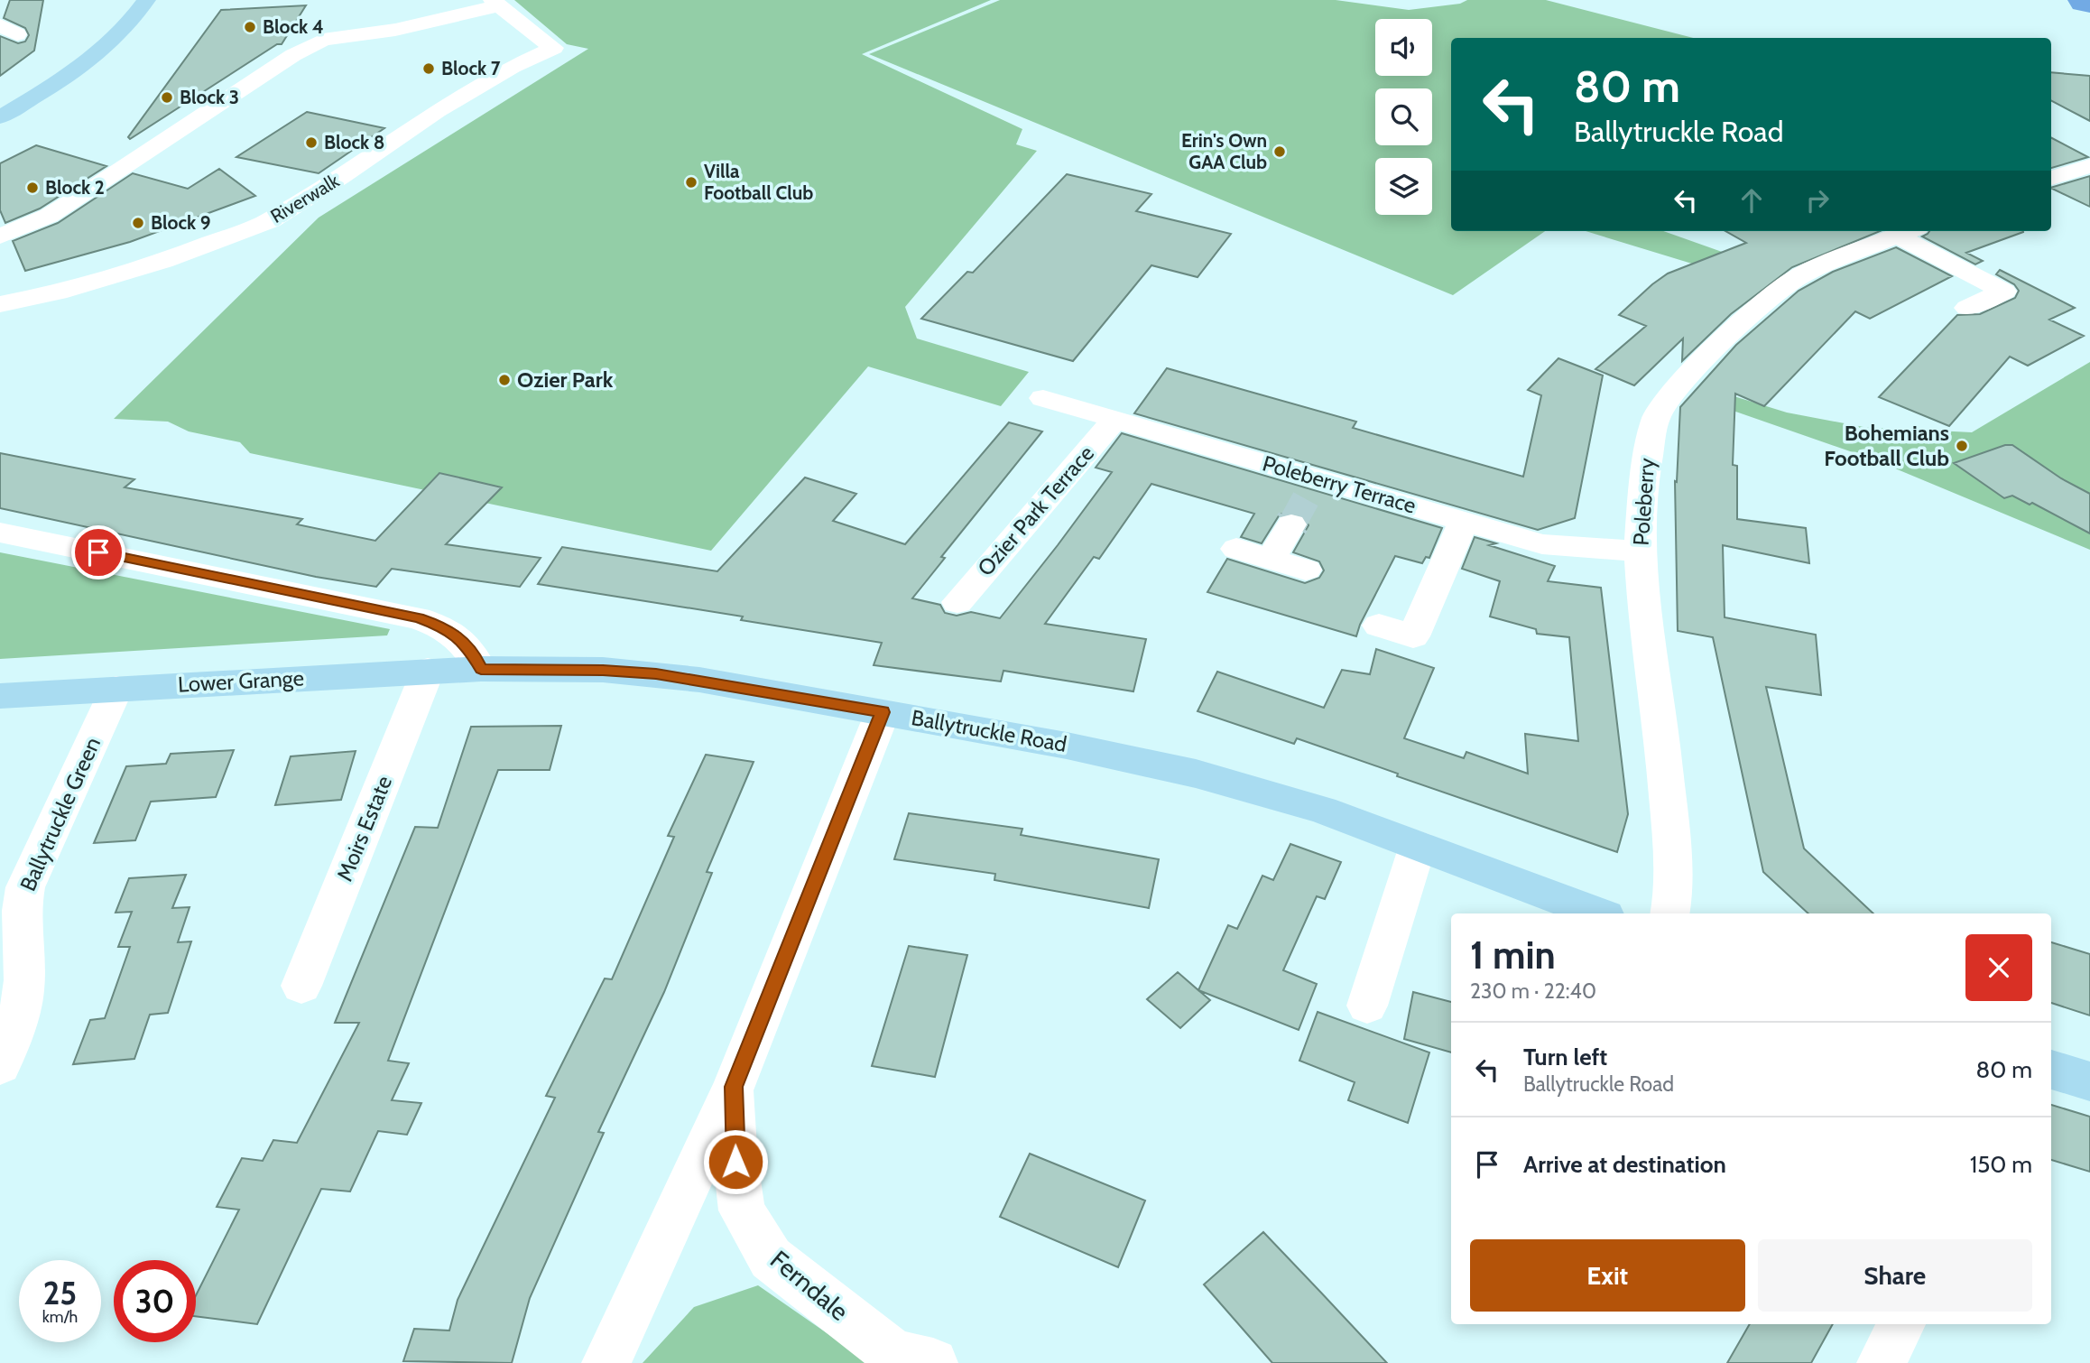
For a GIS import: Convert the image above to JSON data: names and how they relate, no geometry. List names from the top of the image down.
{
  "streets": {
    "main road": ["Lower Grange", "Ballytruckle Road"],
    "street": [
      "Riverwalk",
      "Poleberry Terrace",
      "Poleberry",
      "Ozier Park Terrace",
      "Ballytruckle Green",
      "Moirs Estate",
      "Ferndale"
    ]
  },
  "crossings": [
    ["Poleberry Terrace", "Poleberry"],
    ["Poleberry Terrace", "Ozier Park Terrace"],
    ["Lower Grange", "Ballytruckle Road"],
    ["Lower Grange", "Ballytruckle Green"],
    ["Lower Grange", "Moirs Estate"],
    ["Ballytruckle Road", "Ferndale"]
  ],
  "places": [
    "Block 4",
    "Block 7",
    "Block 3",
    "Block 8",
    "Erin's Own GAA Club",
    "Villa Football Club",
    "Block 2",
    "Block 9",
    "Ozier Park",
    "Bohemians Football Club"
  ],
  "page": {
    "turn": ["80 m", "Ballytruckle Road"],
    "heading": ["1 min", "230 m · 22:40"],
    "list": [
      {
        "name": "Turn left",
        "note": "Ballytruckle Road",
        "value": "80 m"
      },
      {
        "name": "Arrive at destination",
        "value": "150 m"
      }
    ],
    "buttons": ["Exit", "Share"],
    "speed": "25 km/h",
    "limit": "30"
  }
}
